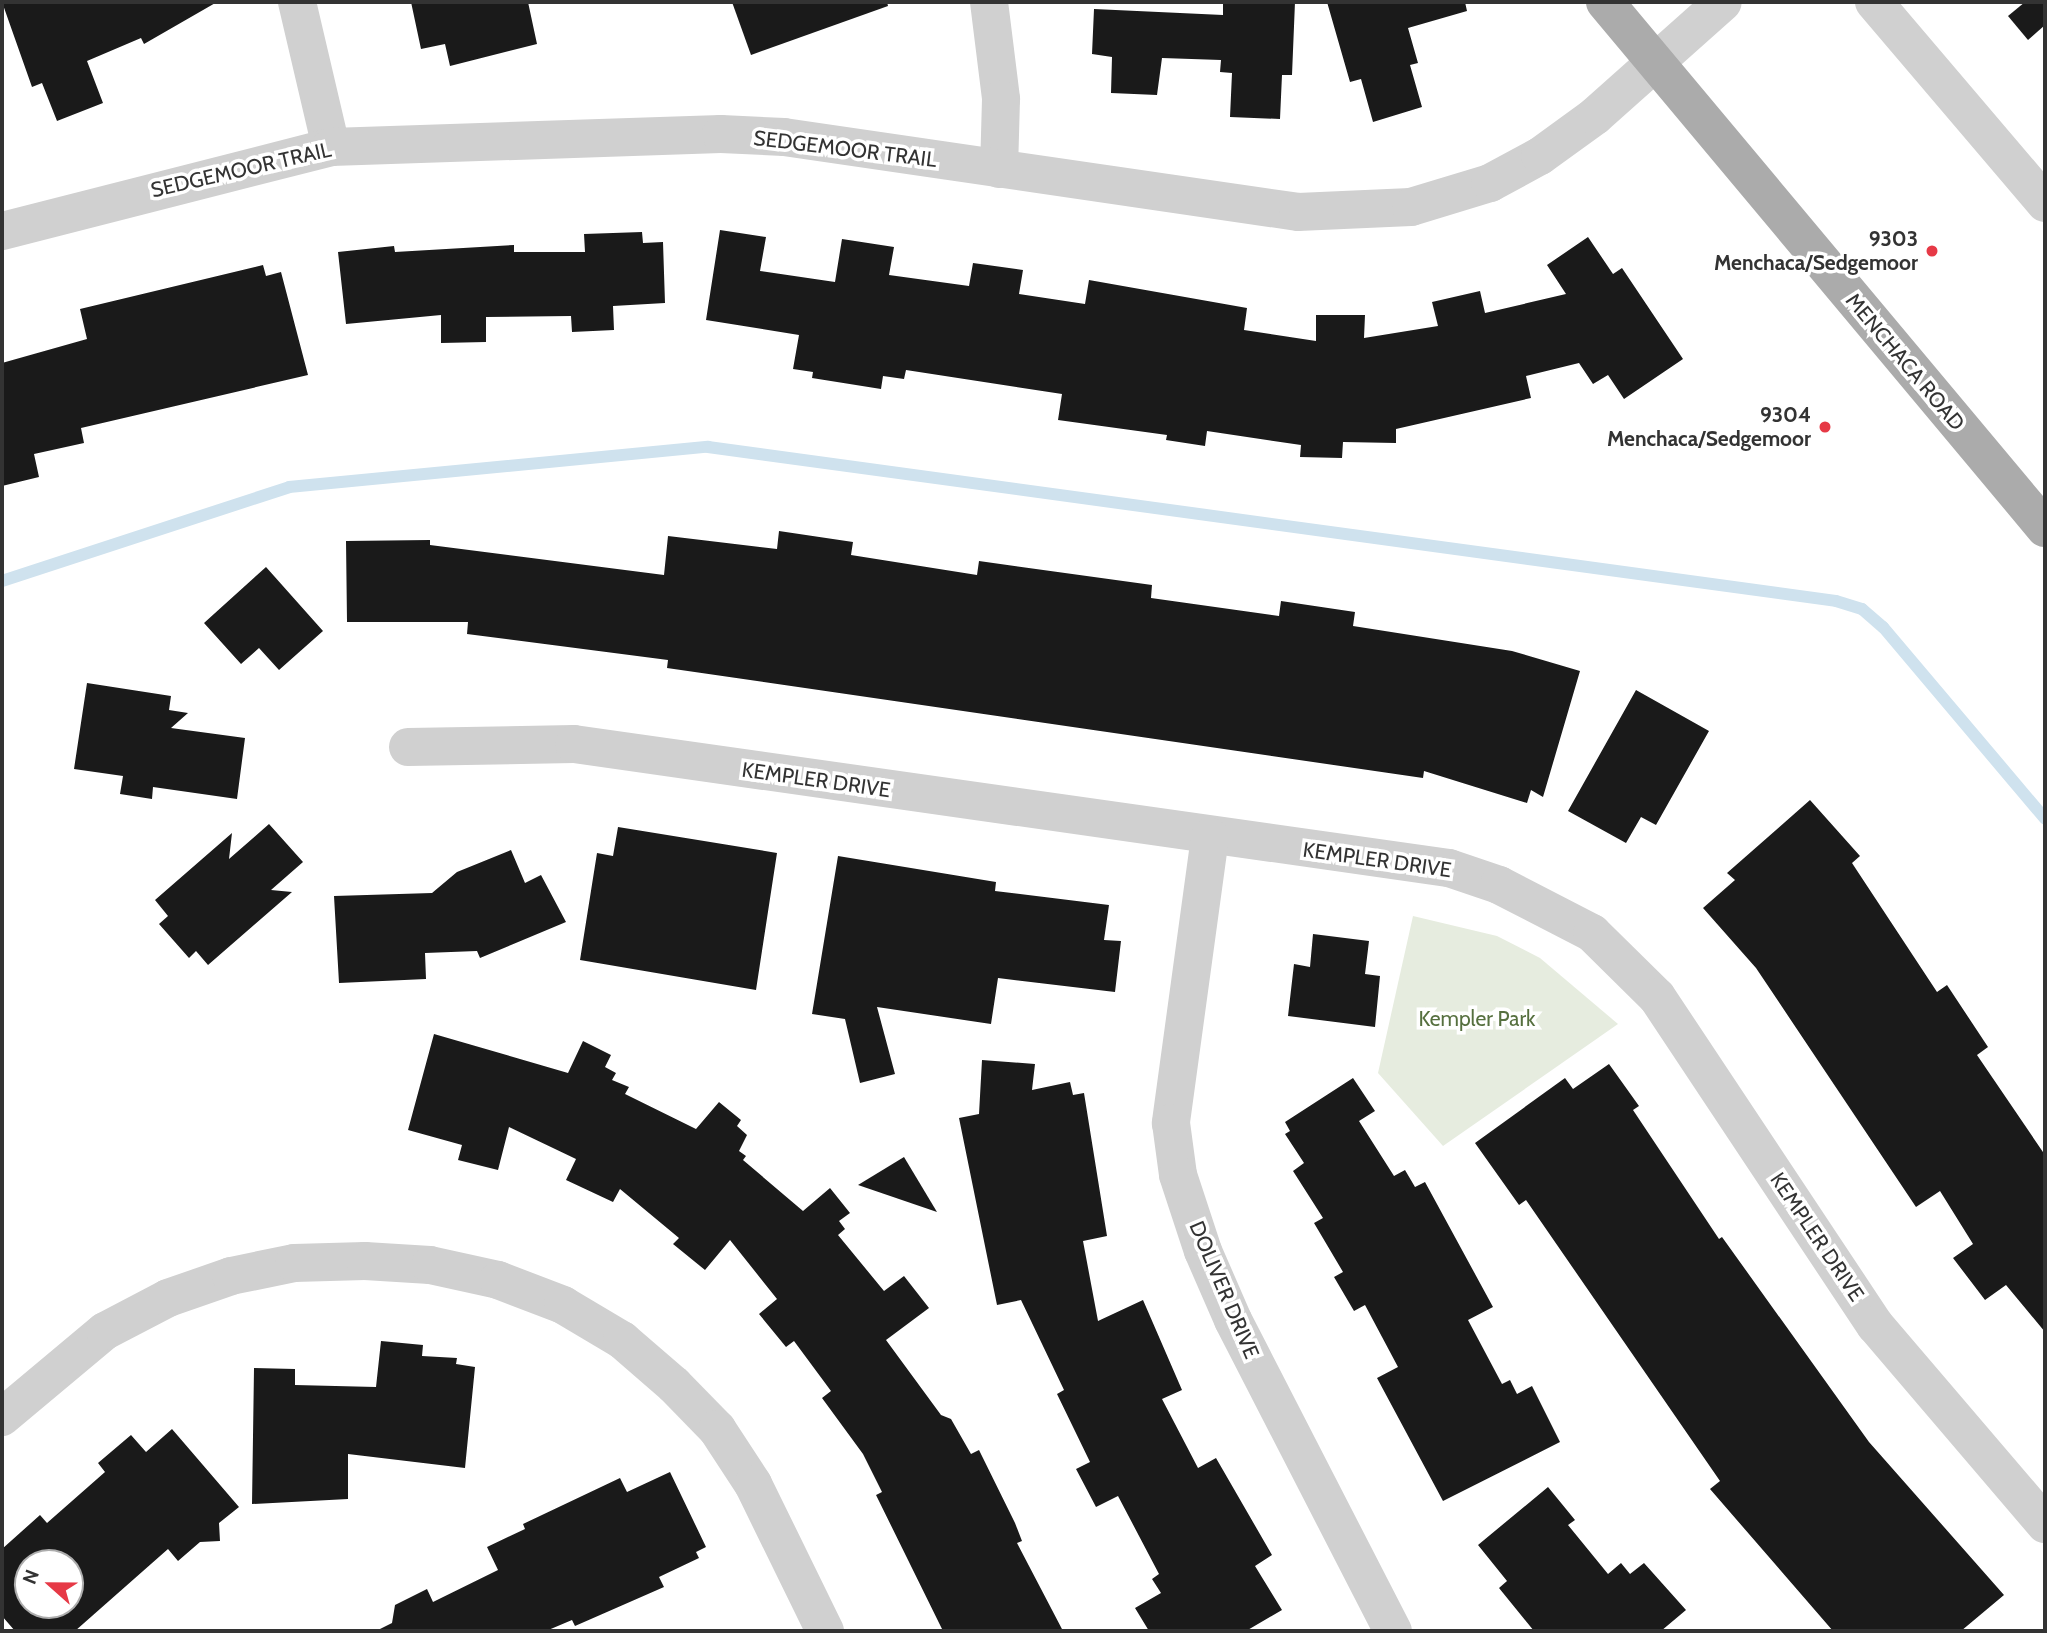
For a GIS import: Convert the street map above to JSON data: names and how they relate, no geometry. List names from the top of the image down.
{
  "streets": {
    "main road": ["MENCHACA ROAD"],
    "street": ["SEDGEMOOR TRAIL", "KEMPLER DRIVE", "DOLIVER DRIVE"]
  },
  "crossings": [
    ["SEDGEMOOR TRAIL", "MENCHACA ROAD"],
    ["KEMPLER DRIVE", "DOLIVER DRIVE"]
  ],
  "parks": ["Kempler Park"],
  "places": ["9303 Menchaca/Sedgemoor", "9304 Menchaca/Sedgemoor"],
  "north": "left"
}
